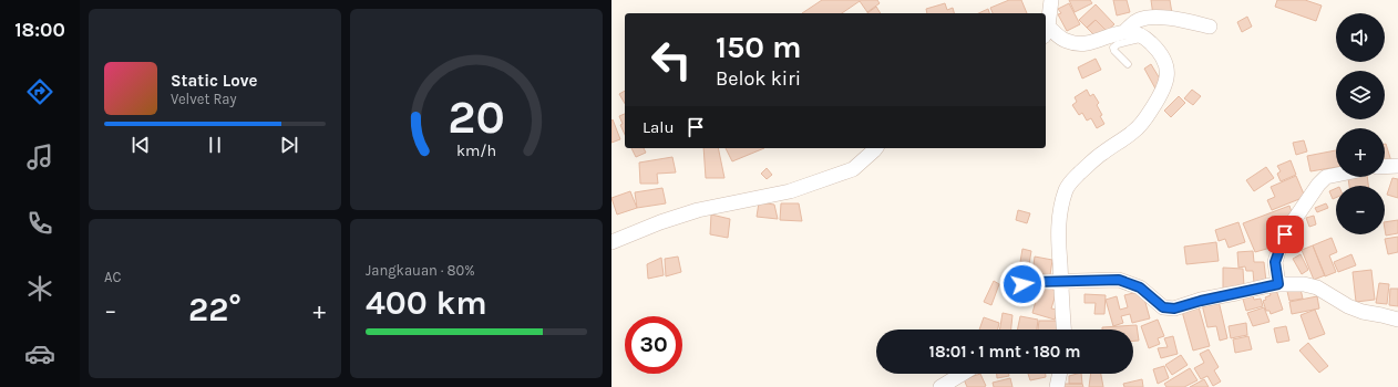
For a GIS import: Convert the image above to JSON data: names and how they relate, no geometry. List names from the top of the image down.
{
  "page": {
    "tabs": "18:00",
    "map_buttons": ["+", "−"],
    "turn": ["150 m", "Belok kiri"],
    "song": ["Static Love", "Velvet Ray"],
    "then": "Lalu",
    "tile": [
      "AC",
      ["Jangkauan · 80%", "400 km"]
    ],
    "heat": ["−", "22°", "+"],
    "limit": "30",
    "trip": "18:01 · 1 mnt · 180 m",
    "gauge": ["20", "km/h"]
  }
}
